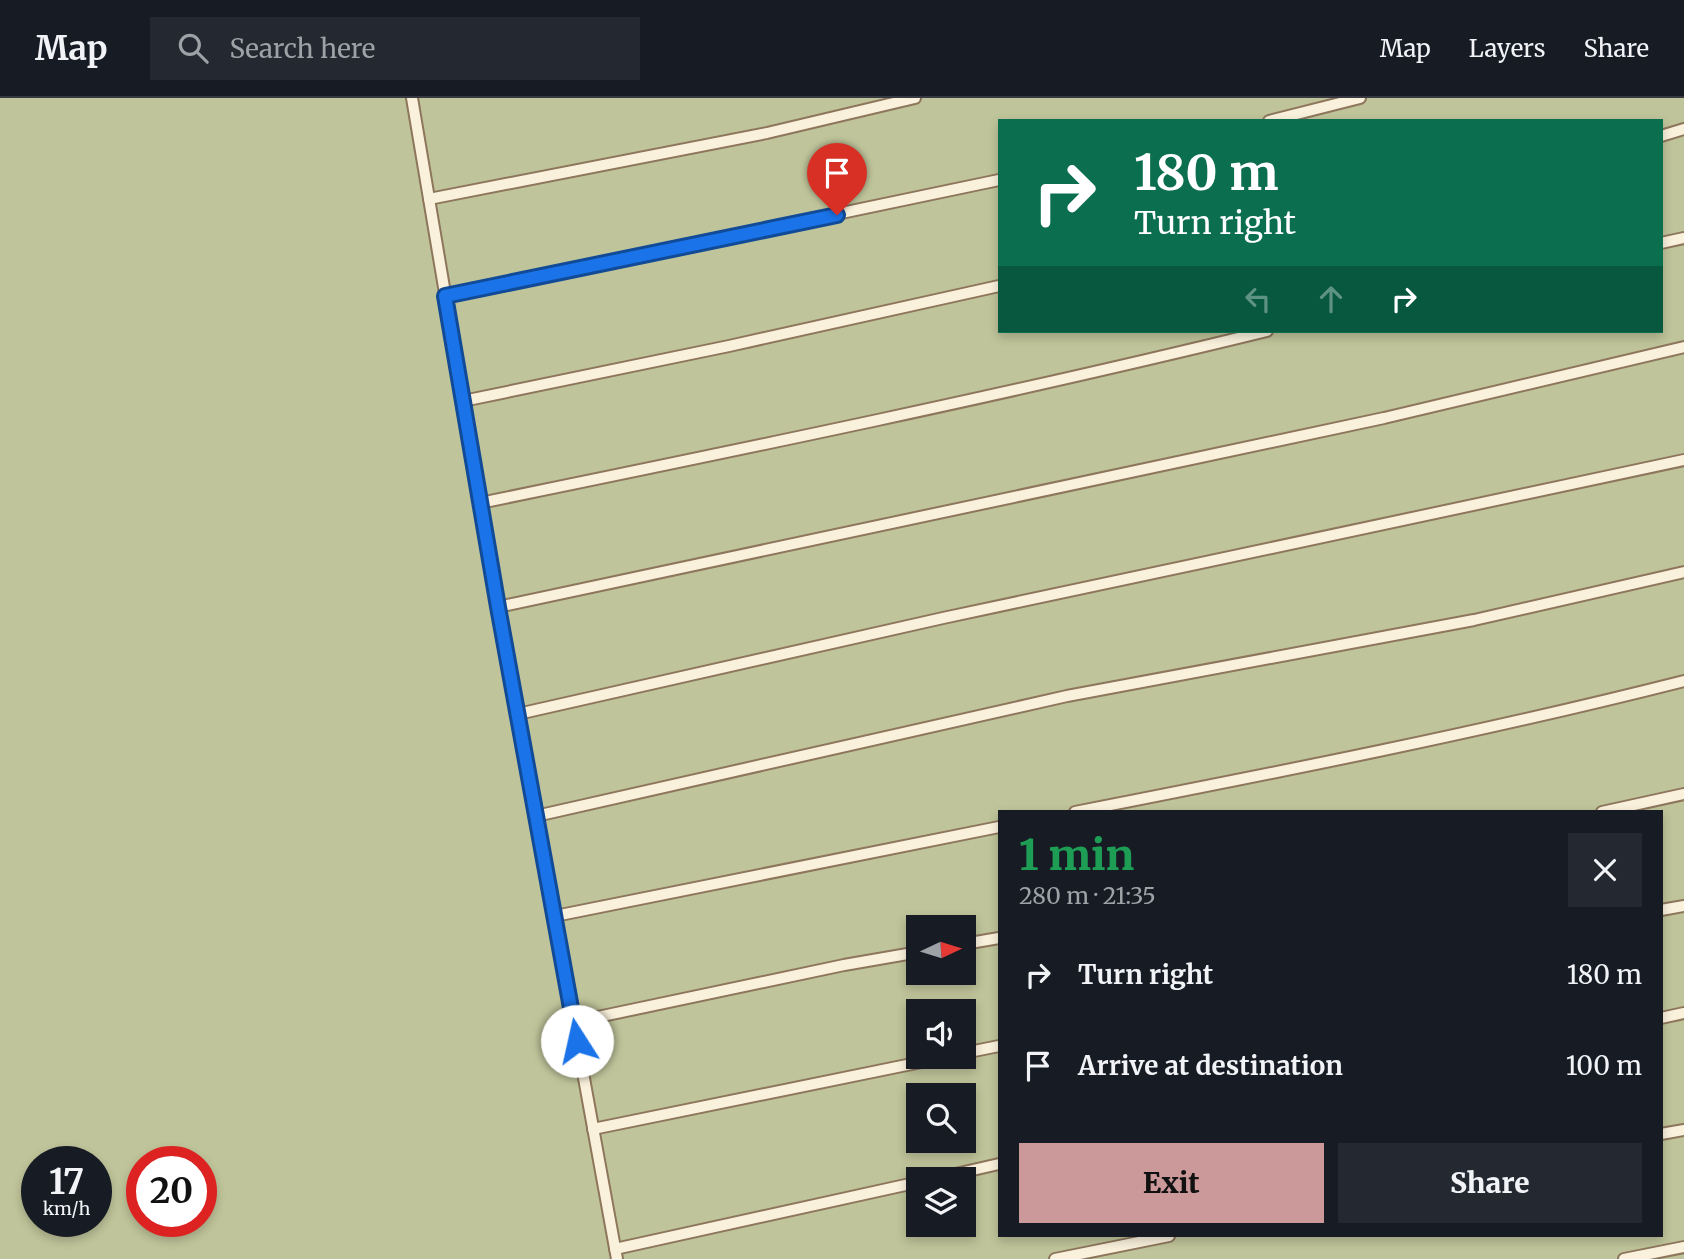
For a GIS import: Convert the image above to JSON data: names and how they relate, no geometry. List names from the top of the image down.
{
  "north": "right",
  "page": {
    "header": "Map",
    "search": "Search here",
    "nav": ["Map", "Layers", "Share"],
    "turn": ["180 m", "Turn right"],
    "heading": ["1 min", "280 m · 21:35"],
    "list": [
      {
        "name": "Turn right",
        "value": "180 m"
      },
      {
        "name": "Arrive at destination",
        "value": "100 m"
      }
    ],
    "buttons": ["Exit", "Share"],
    "speed": "17 km/h",
    "limit": "20"
  }
}
